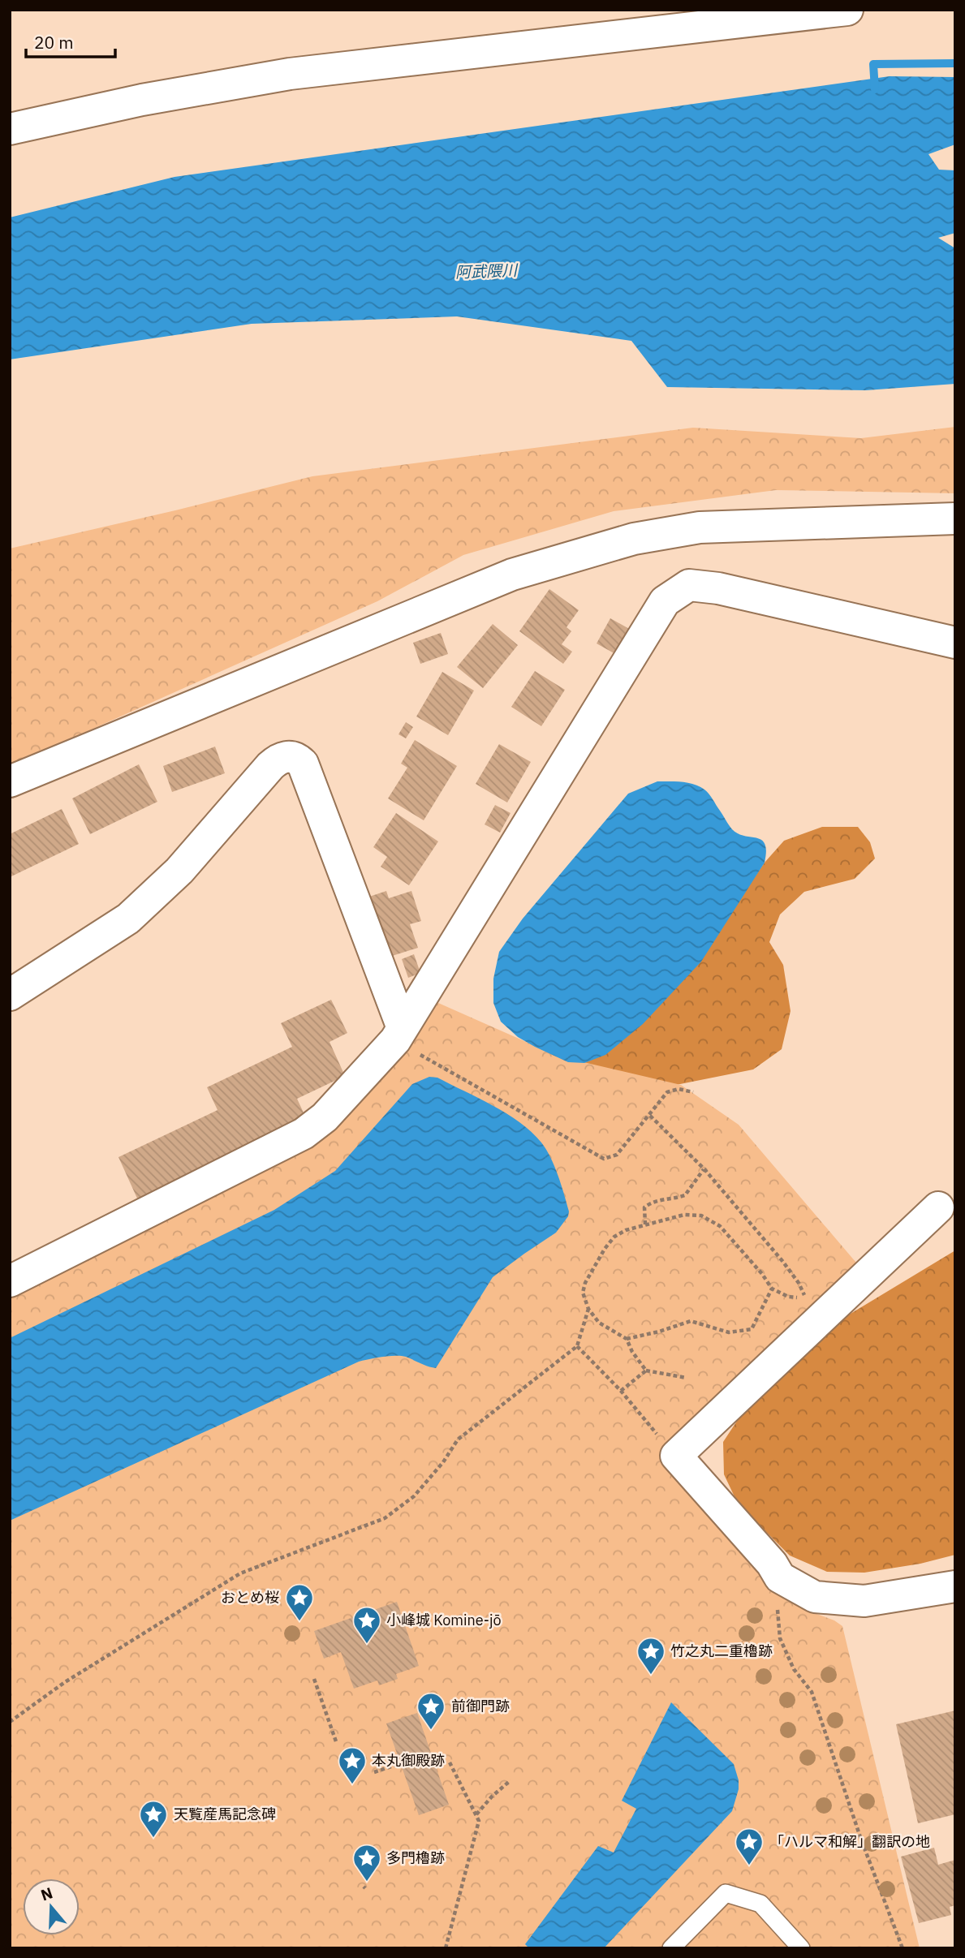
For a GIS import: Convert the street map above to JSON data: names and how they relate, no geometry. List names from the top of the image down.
{
  "water": ["阿武隈川"],
  "places": {
    "place": [
      "おとめ桜",
      "小峰城 Komine-jō",
      "竹之丸二重櫓跡",
      "前御門跡",
      "本丸御殿跡",
      "天覧産馬記念碑",
      "「ハルマ和解」翻訳の地",
      "多門櫓跡"
    ]
  },
  "scale_bar": "20 m",
  "north": "top"
}
